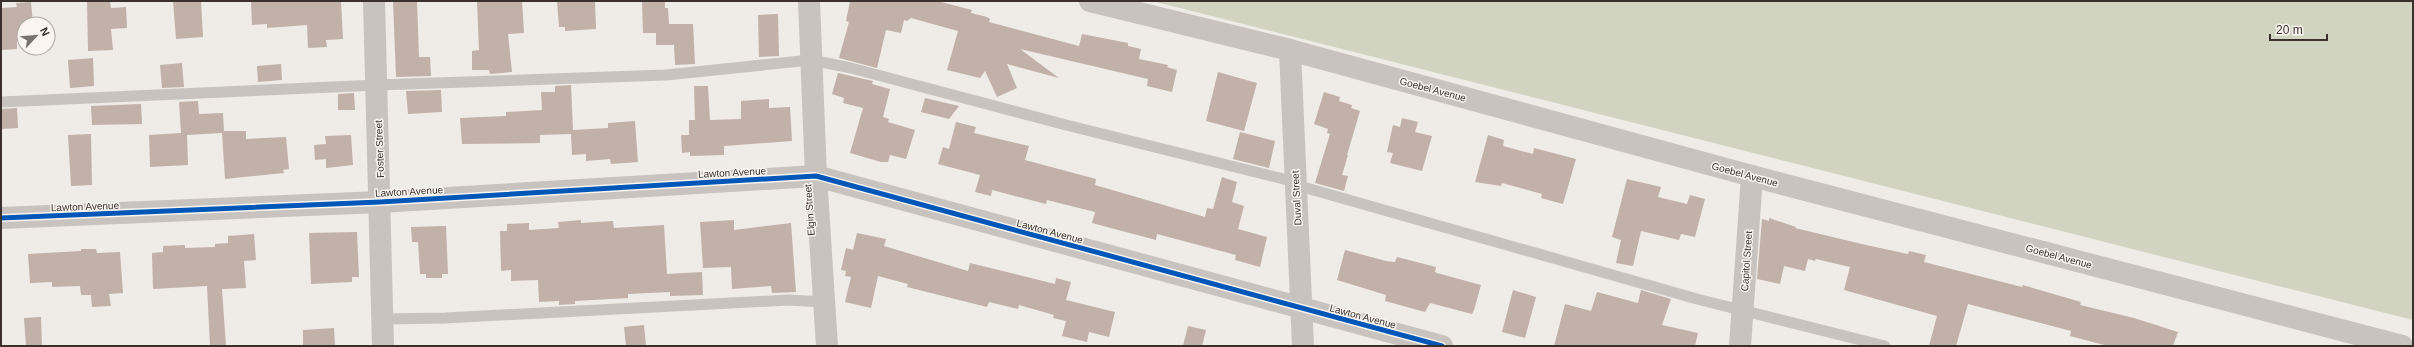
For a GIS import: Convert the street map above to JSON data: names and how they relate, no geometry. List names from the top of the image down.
{
  "streets": {
    "street": [
      "Goebel Avenue",
      "Foster Street",
      "Lawton Avenue",
      "Duval Street",
      "Elgin Street",
      "Capitol Street"
    ]
  },
  "crossings": [
    ["Goebel Avenue", "Duval Street"],
    ["Goebel Avenue", "Capitol Street"],
    ["Foster Street", "Lawton Avenue"],
    ["Lawton Avenue", "Duval Street"],
    ["Lawton Avenue", "Elgin Street"]
  ],
  "scale_bar": "20 m",
  "north": "top right"
}
